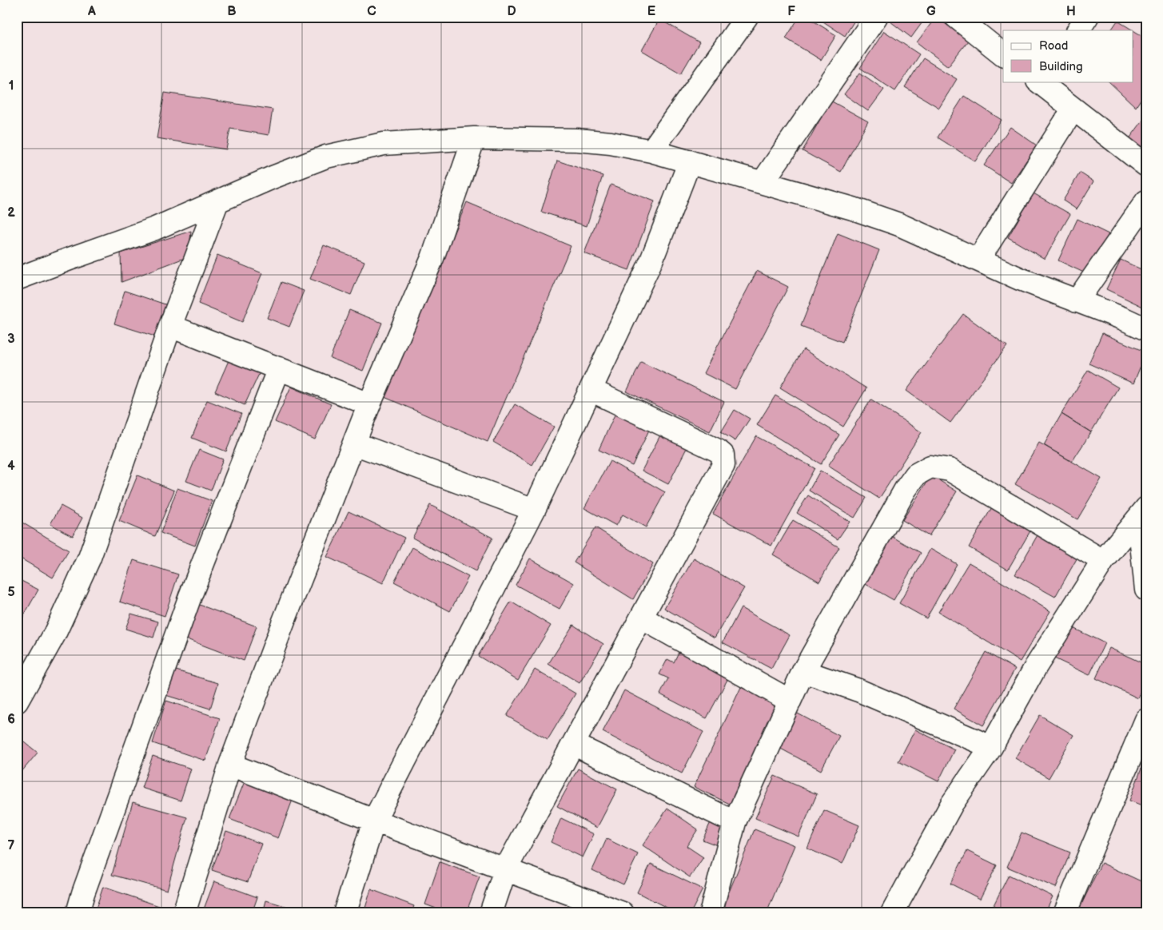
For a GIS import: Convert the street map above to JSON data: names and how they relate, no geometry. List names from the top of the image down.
{
  "legend": ["Road", "Building"],
  "grid": {
    "columns": [
      "A",
      "B",
      "C",
      "D",
      "E",
      "F",
      "G",
      "H"
    ],
    "rows": [
      "1",
      "2",
      "3",
      "4",
      "5",
      "6",
      "7"
    ]
  }
}
